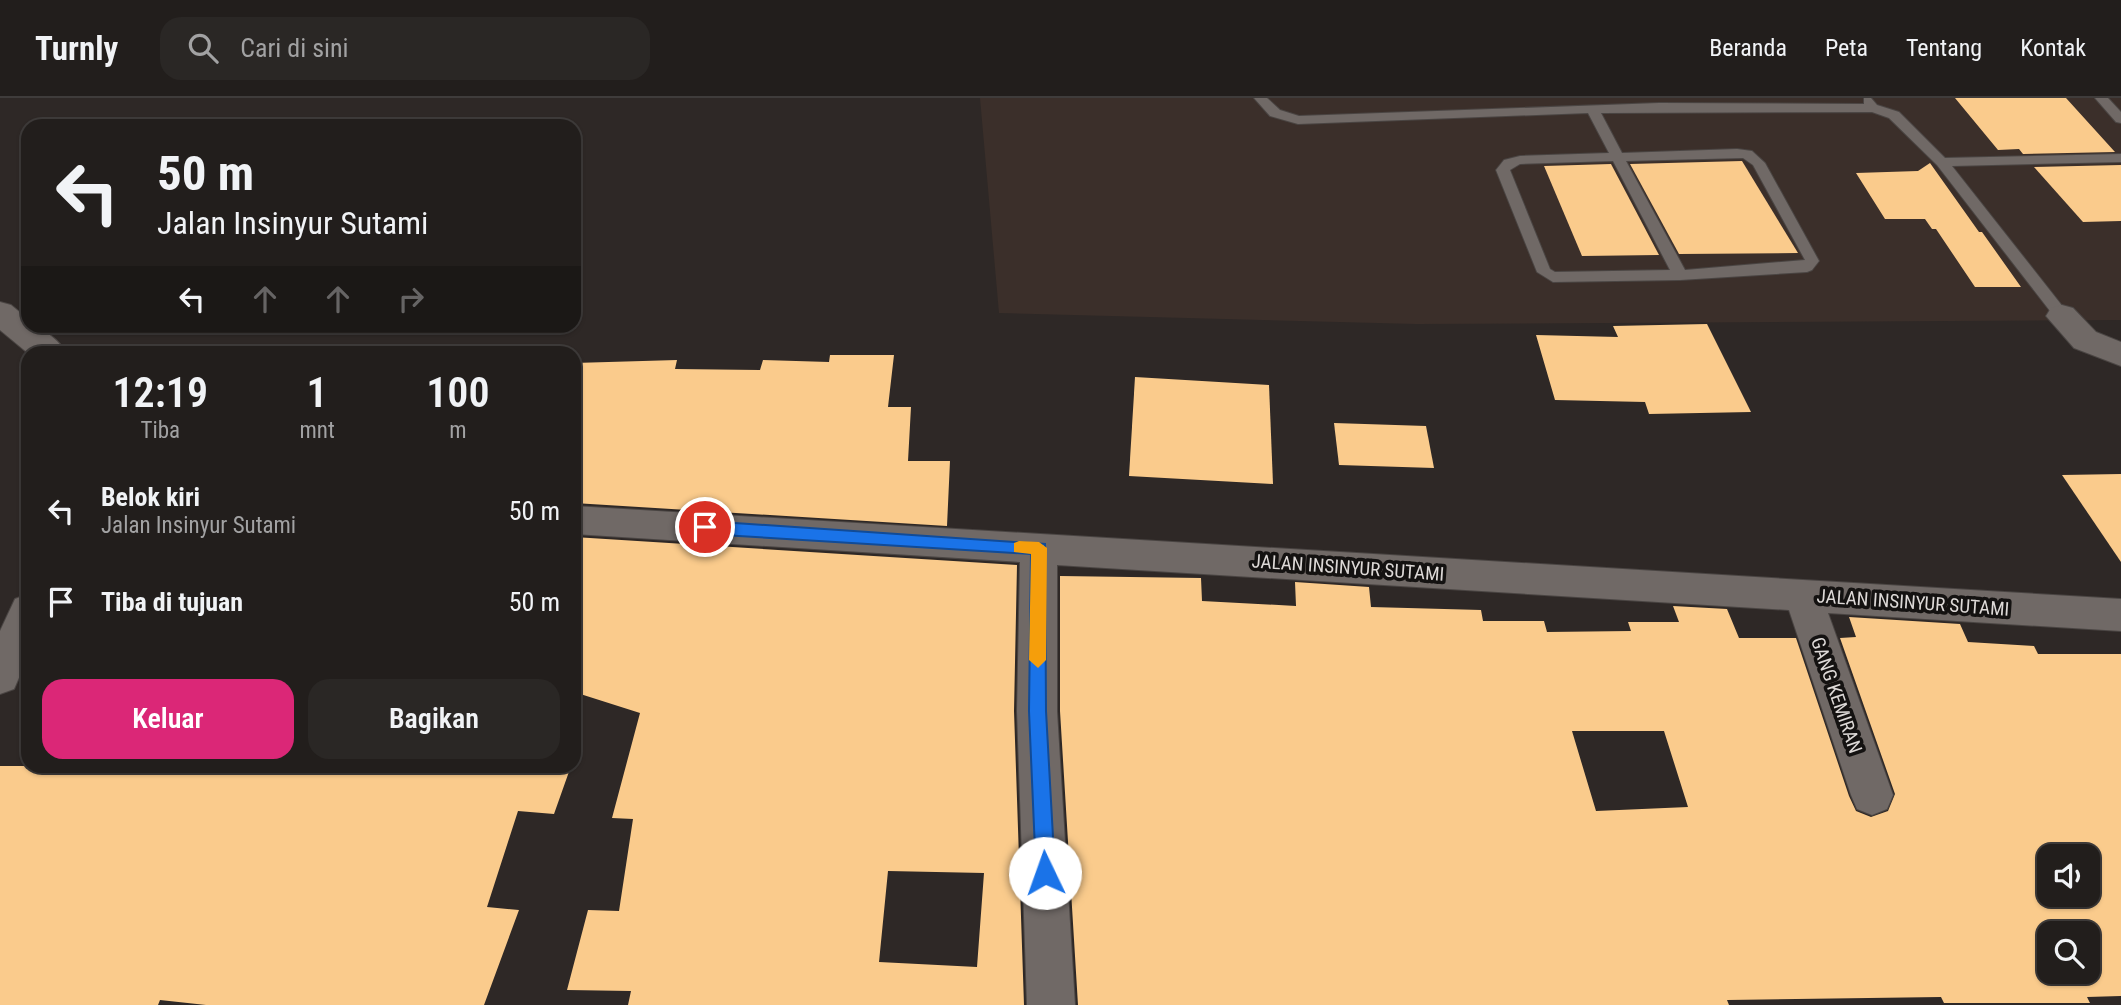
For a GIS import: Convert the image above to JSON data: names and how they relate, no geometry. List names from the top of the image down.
{
  "streets": {
    "street": ["JALAN INSINYUR SUTAMI", "GANG KEMIRAN"]
  },
  "crossings": [
    ["JALAN INSINYUR SUTAMI", "GANG KEMIRAN"]
  ],
  "page": {
    "header": "Turnly",
    "search": "Cari di sini",
    "nav": [
      "Beranda",
      "Peta",
      "Tentang",
      "Kontak"
    ],
    "turn": ["50 m", "Jalan Insinyur Sutami"],
    "eta": [
      "12:19",
      "Tiba",
      "1",
      "mnt",
      "100",
      "m"
    ],
    "list": [
      {
        "name": "Belok kiri",
        "note": "Jalan Insinyur Sutami",
        "value": "50 m"
      },
      {
        "name": "Tiba di tujuan",
        "value": "50 m"
      }
    ],
    "buttons": ["Keluar", "Bagikan"]
  }
}
